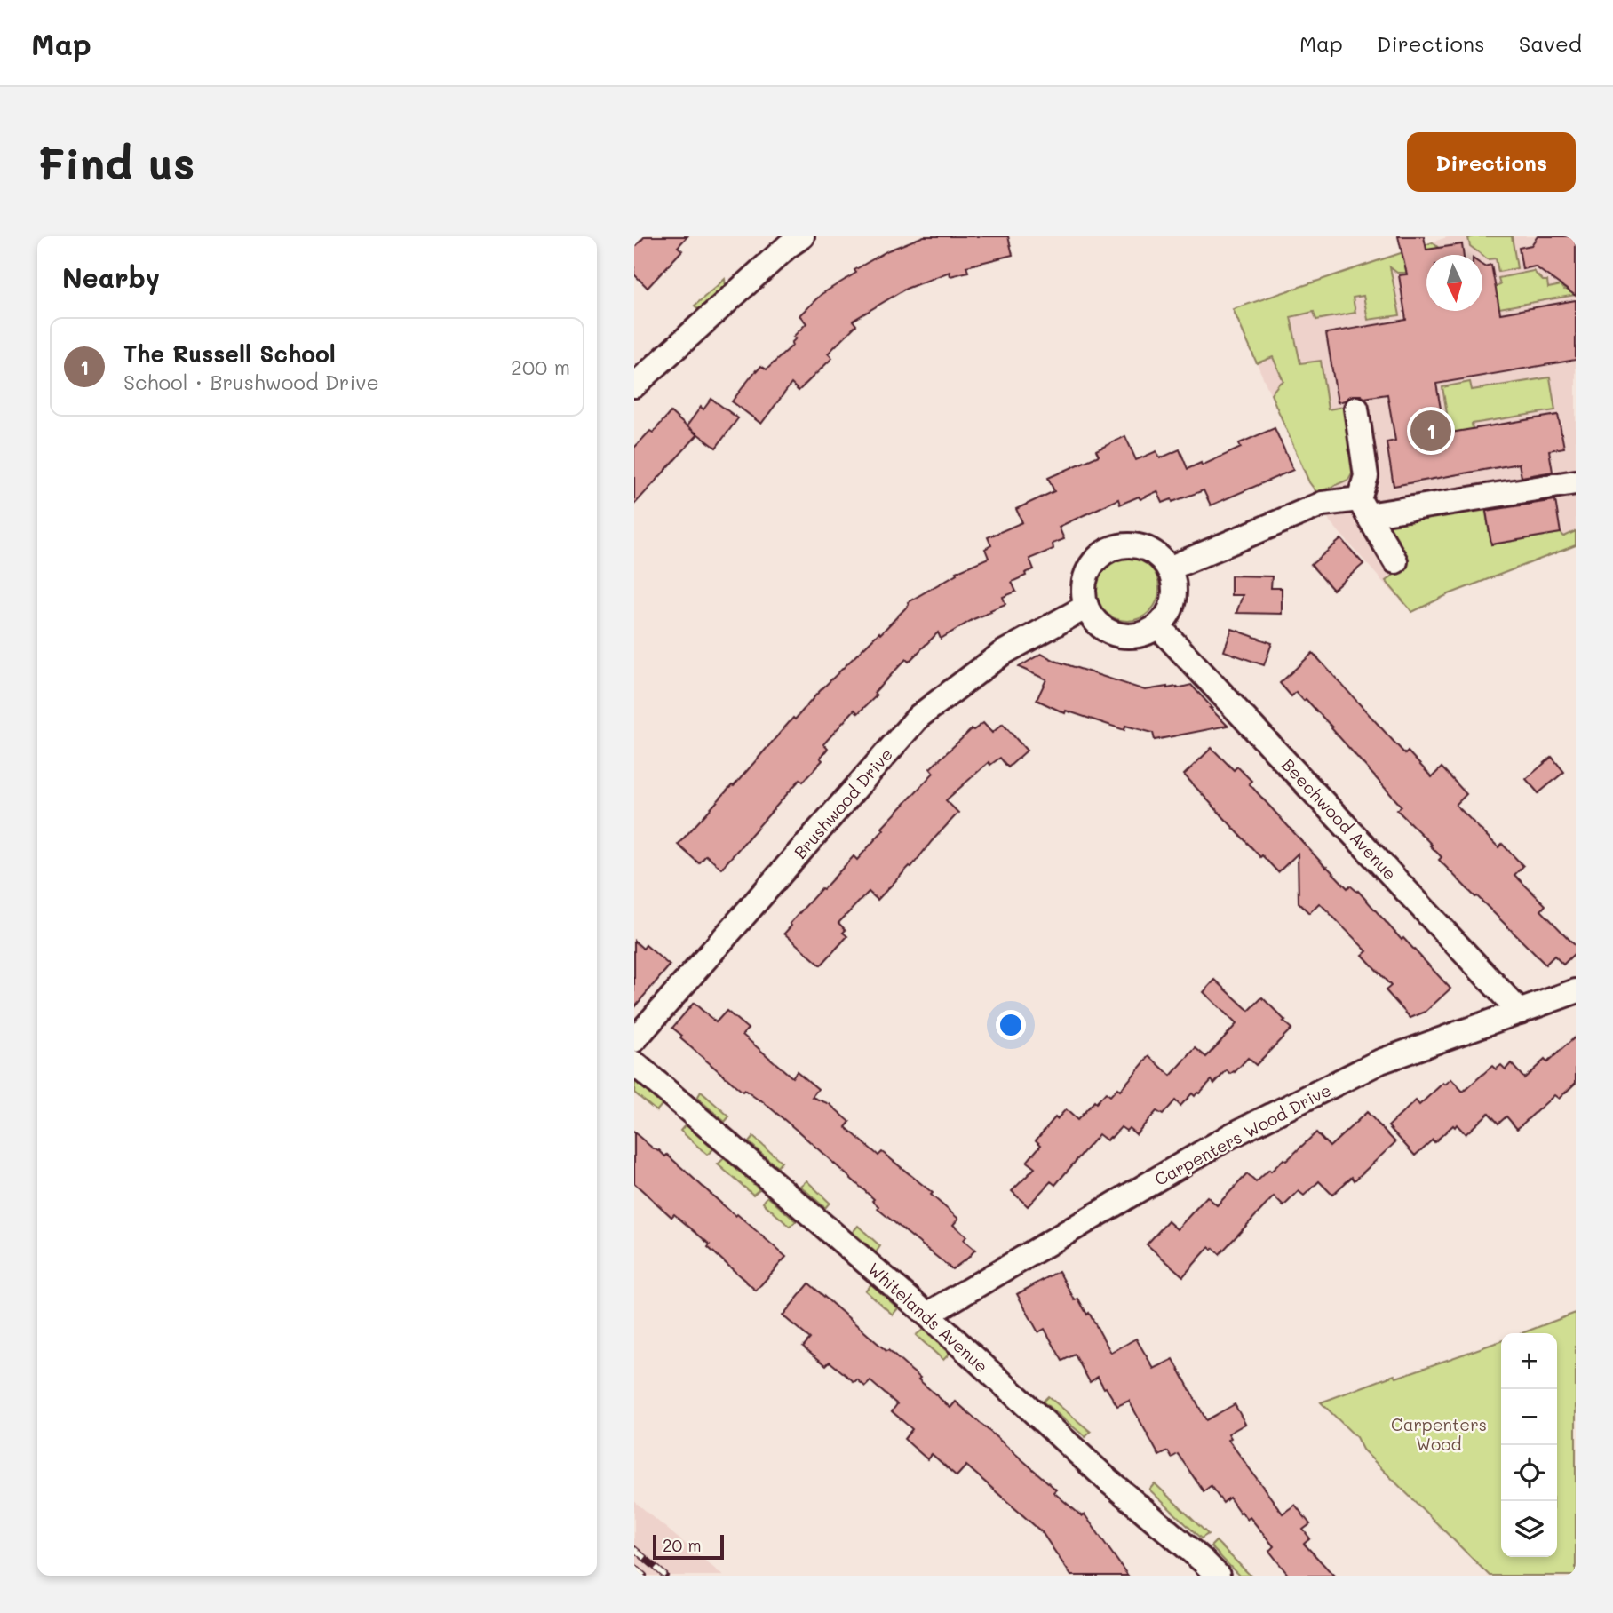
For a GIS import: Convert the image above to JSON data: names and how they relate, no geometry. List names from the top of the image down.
{
  "streets": {
    "street": [
      "Brushwood Drive",
      "Beechwood Avenue",
      "Carpenters Wood Drive",
      "Whitelands Avenue"
    ]
  },
  "crossings": [
    ["Brushwood Drive", "Beechwood Avenue"],
    ["Beechwood Avenue", "Carpenters Wood Drive"],
    ["Carpenters Wood Drive", "Whitelands Avenue"]
  ],
  "parks": ["Carpenters Wood"],
  "scale_bar": "20 m",
  "north": "bottom",
  "page": {
    "header": "Map",
    "nav": ["Map", "Directions", "Saved"],
    "buttons": "Directions",
    "title": "Find us",
    "heading": "Nearby",
    "list": [
      {
        "mark": "1",
        "name": "The Russell School",
        "note": "School · Brushwood Drive",
        "value": "200 m"
      }
    ],
    "pins": "1",
    "map_buttons": ["+", "−"],
    "scale": "20 m"
  }
}
